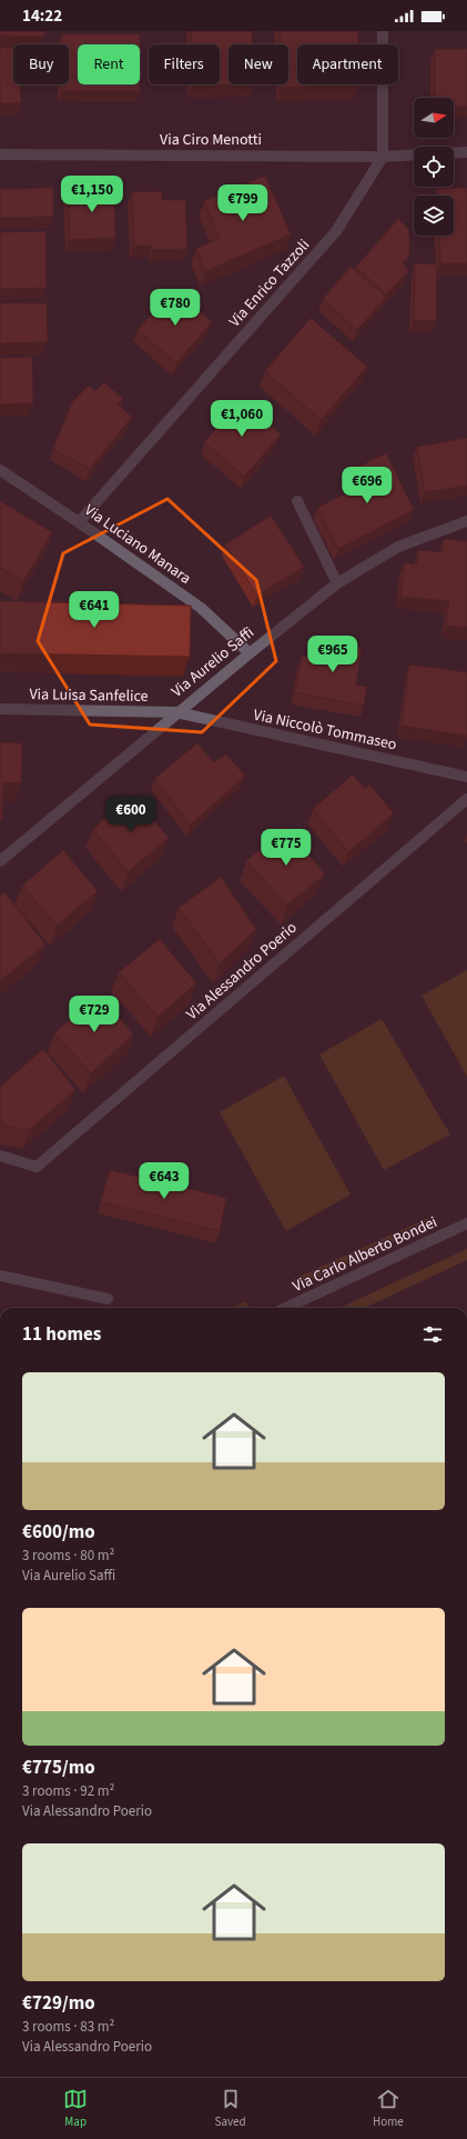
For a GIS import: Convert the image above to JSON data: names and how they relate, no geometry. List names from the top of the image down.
{
  "streets": {
    "street": [
      "Via Ciro Menotti",
      "Via Enrico Tazzoli",
      "Via Luciano Manara",
      "Via Aurelio Saffi",
      "Via Luisa Sanfelice",
      "Via Niccolò Tommaseo",
      "Via Alessandro Poerio",
      "Via Carlo Alberto Bondei"
    ]
  },
  "crossings": [
    ["Via Ciro Menotti", "Via Enrico Tazzoli"],
    ["Via Enrico Tazzoli", "Via Luciano Manara"],
    ["Via Luciano Manara", "Via Aurelio Saffi"],
    ["Via Aurelio Saffi", "Via Luisa Sanfelice"],
    ["Via Aurelio Saffi", "Via Niccolò Tommaseo"],
    ["Via Luisa Sanfelice", "Via Niccolò Tommaseo"]
  ],
  "north": "right",
  "page": {
    "status": "14:22",
    "chip": [
      "Buy",
      "Rent",
      "Filters",
      "New",
      "Apartment"
    ],
    "price": [
      "€1,150",
      "€799",
      "€780",
      "€1,060",
      "€696",
      "€641",
      "€965",
      "€600",
      "€775",
      "€729",
      "€643"
    ],
    "heading": "11 homes",
    "list": [
      {
        "name": "€600/mo",
        "note": "3 rooms · 80 m² · Via Aurelio Saffi"
      },
      {
        "name": "€775/mo",
        "note": "3 rooms · 92 m² · Via Alessandro Poerio"
      },
      {
        "name": "€729/mo",
        "note": "3 rooms · 83 m² · Via Alessandro Poerio"
      }
    ],
    "tabs": ["Map", "Saved", "Home"]
  }
}
